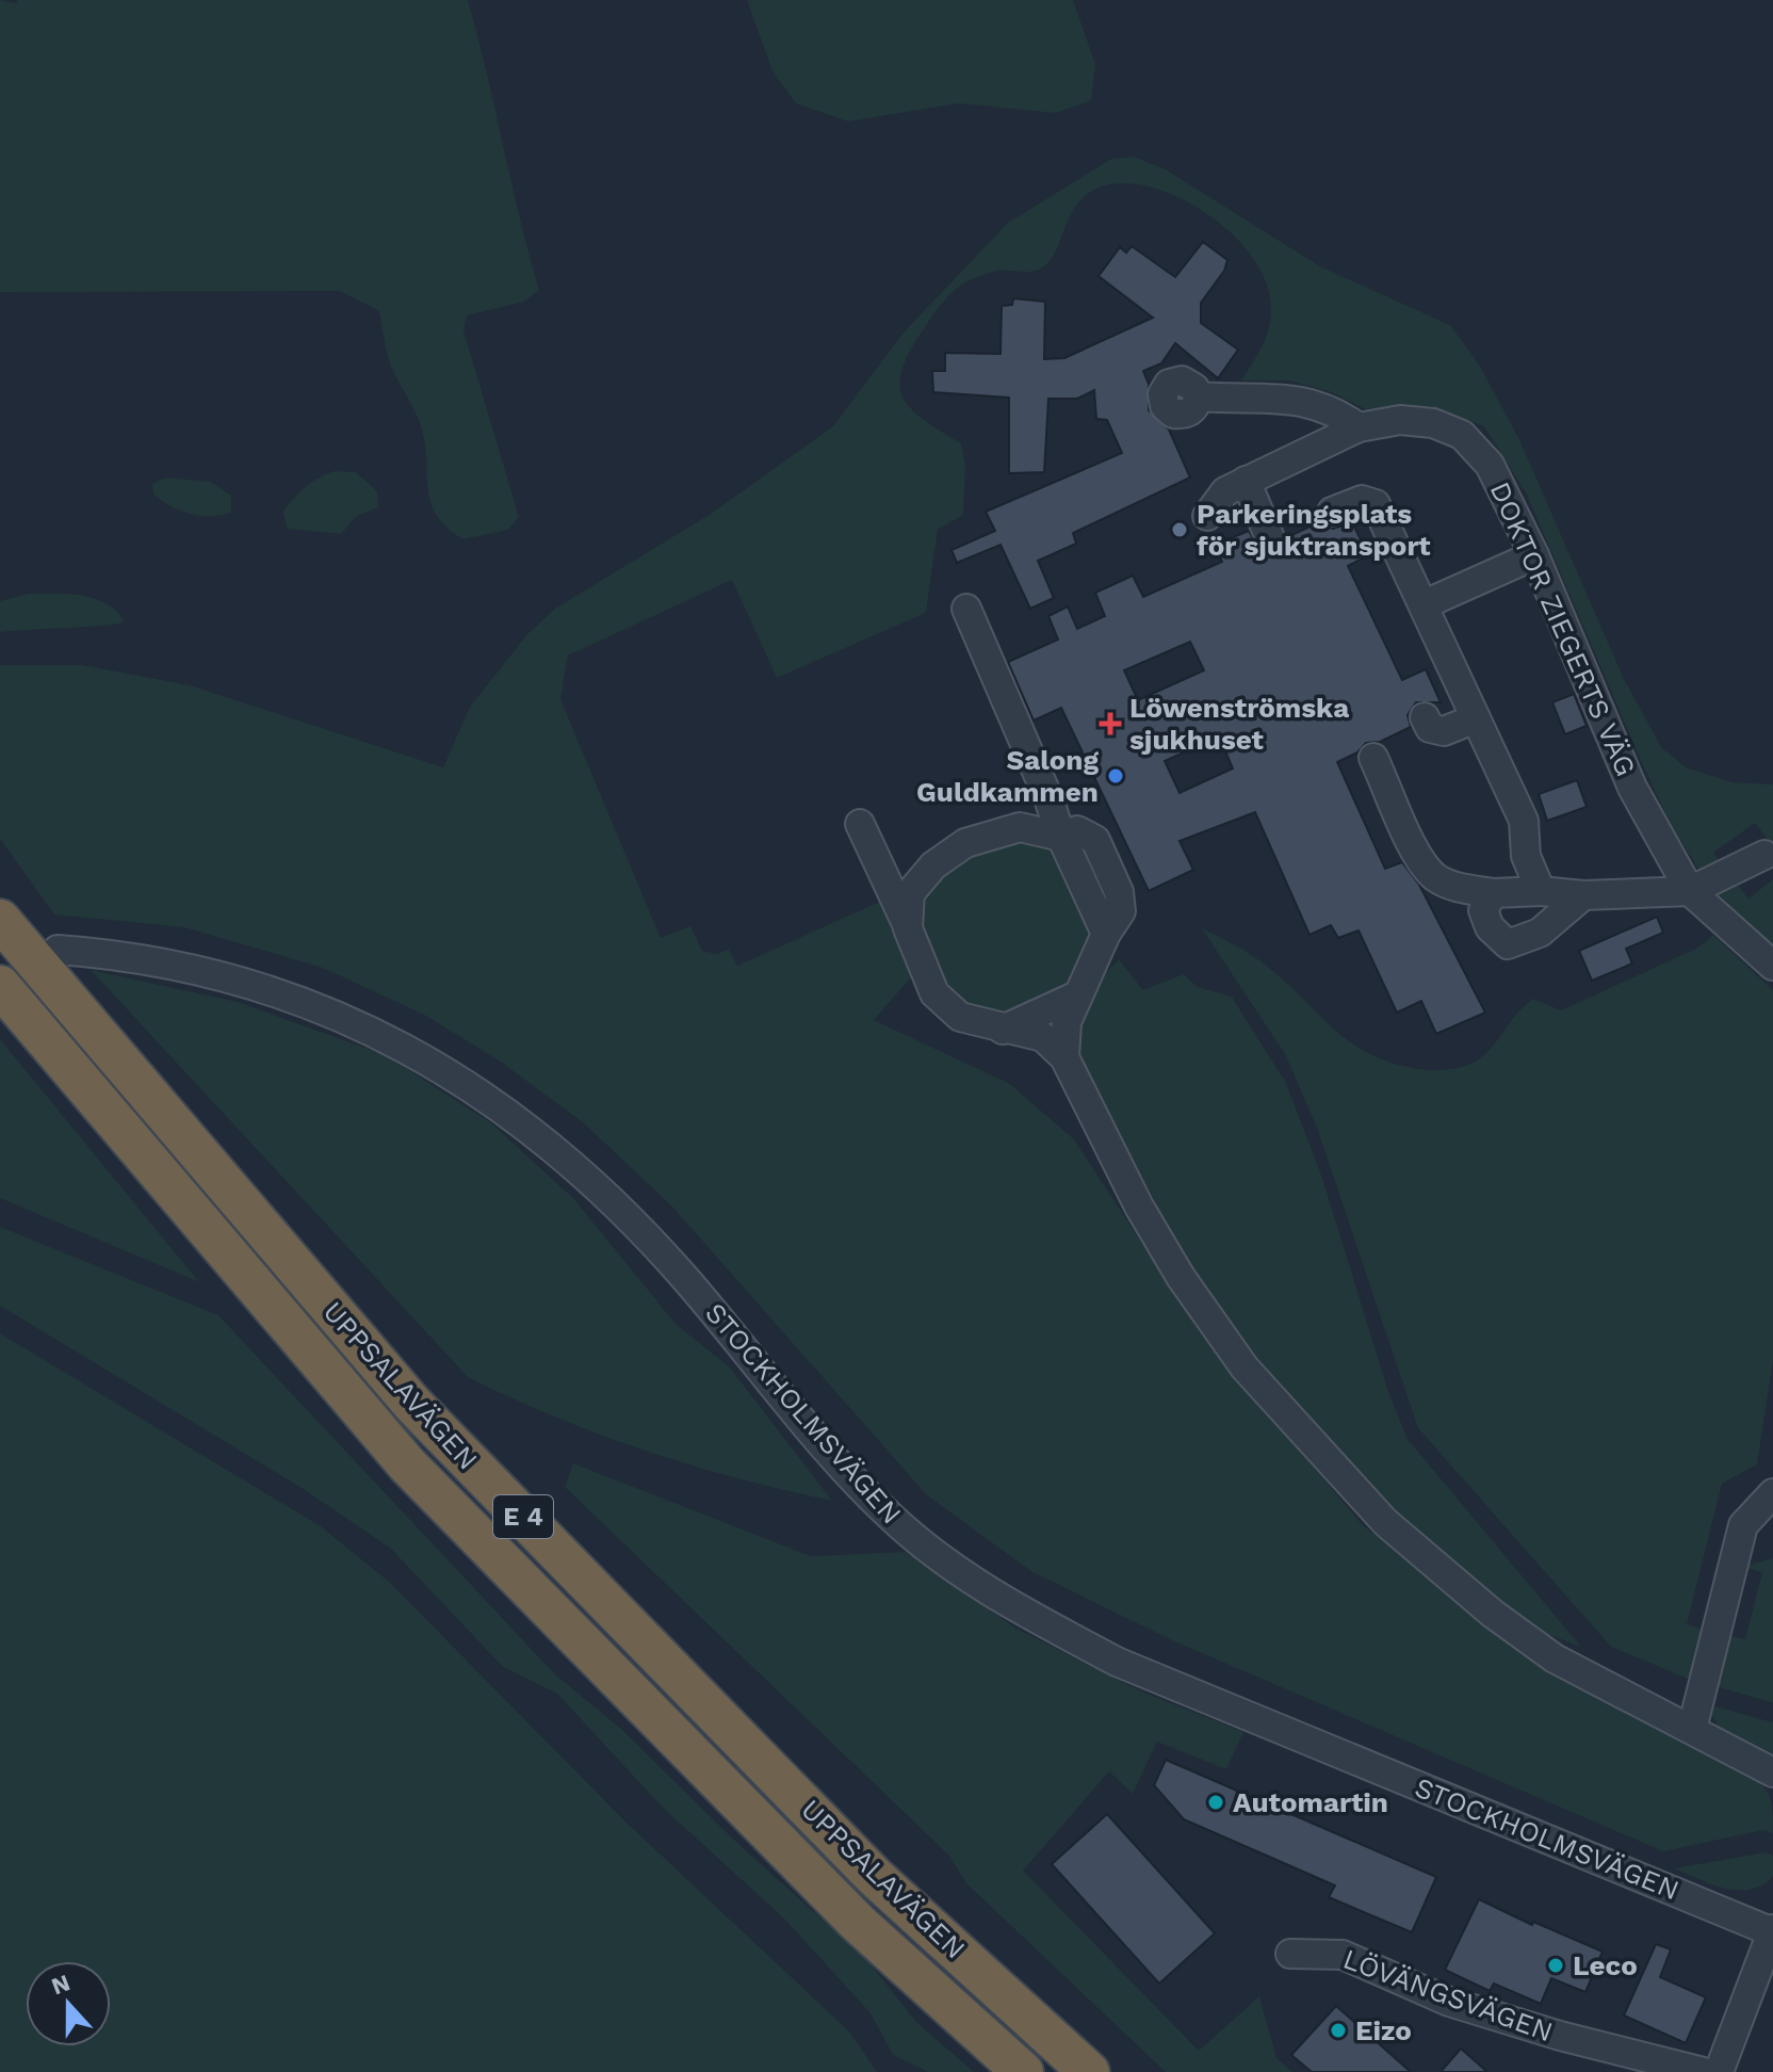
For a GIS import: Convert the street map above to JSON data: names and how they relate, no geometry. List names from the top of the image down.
{
  "streets": {
    "highway": ["UPPSALAVÄGEN", "E 4"],
    "street": ["DOKTOR ZIEGERTS VÄG", "STOCKHOLMSVÄGEN", "LÖVÄNGSVÄGEN"]
  },
  "places": {
    "other": [
      "Parkeringsplats för sjuktransport",
      "Salong Guldkammen",
      "Automartin",
      "Leco",
      "Eizo"
    ],
    "health": ["Löwenströmska sjukhuset"]
  },
  "north": "top"
}
